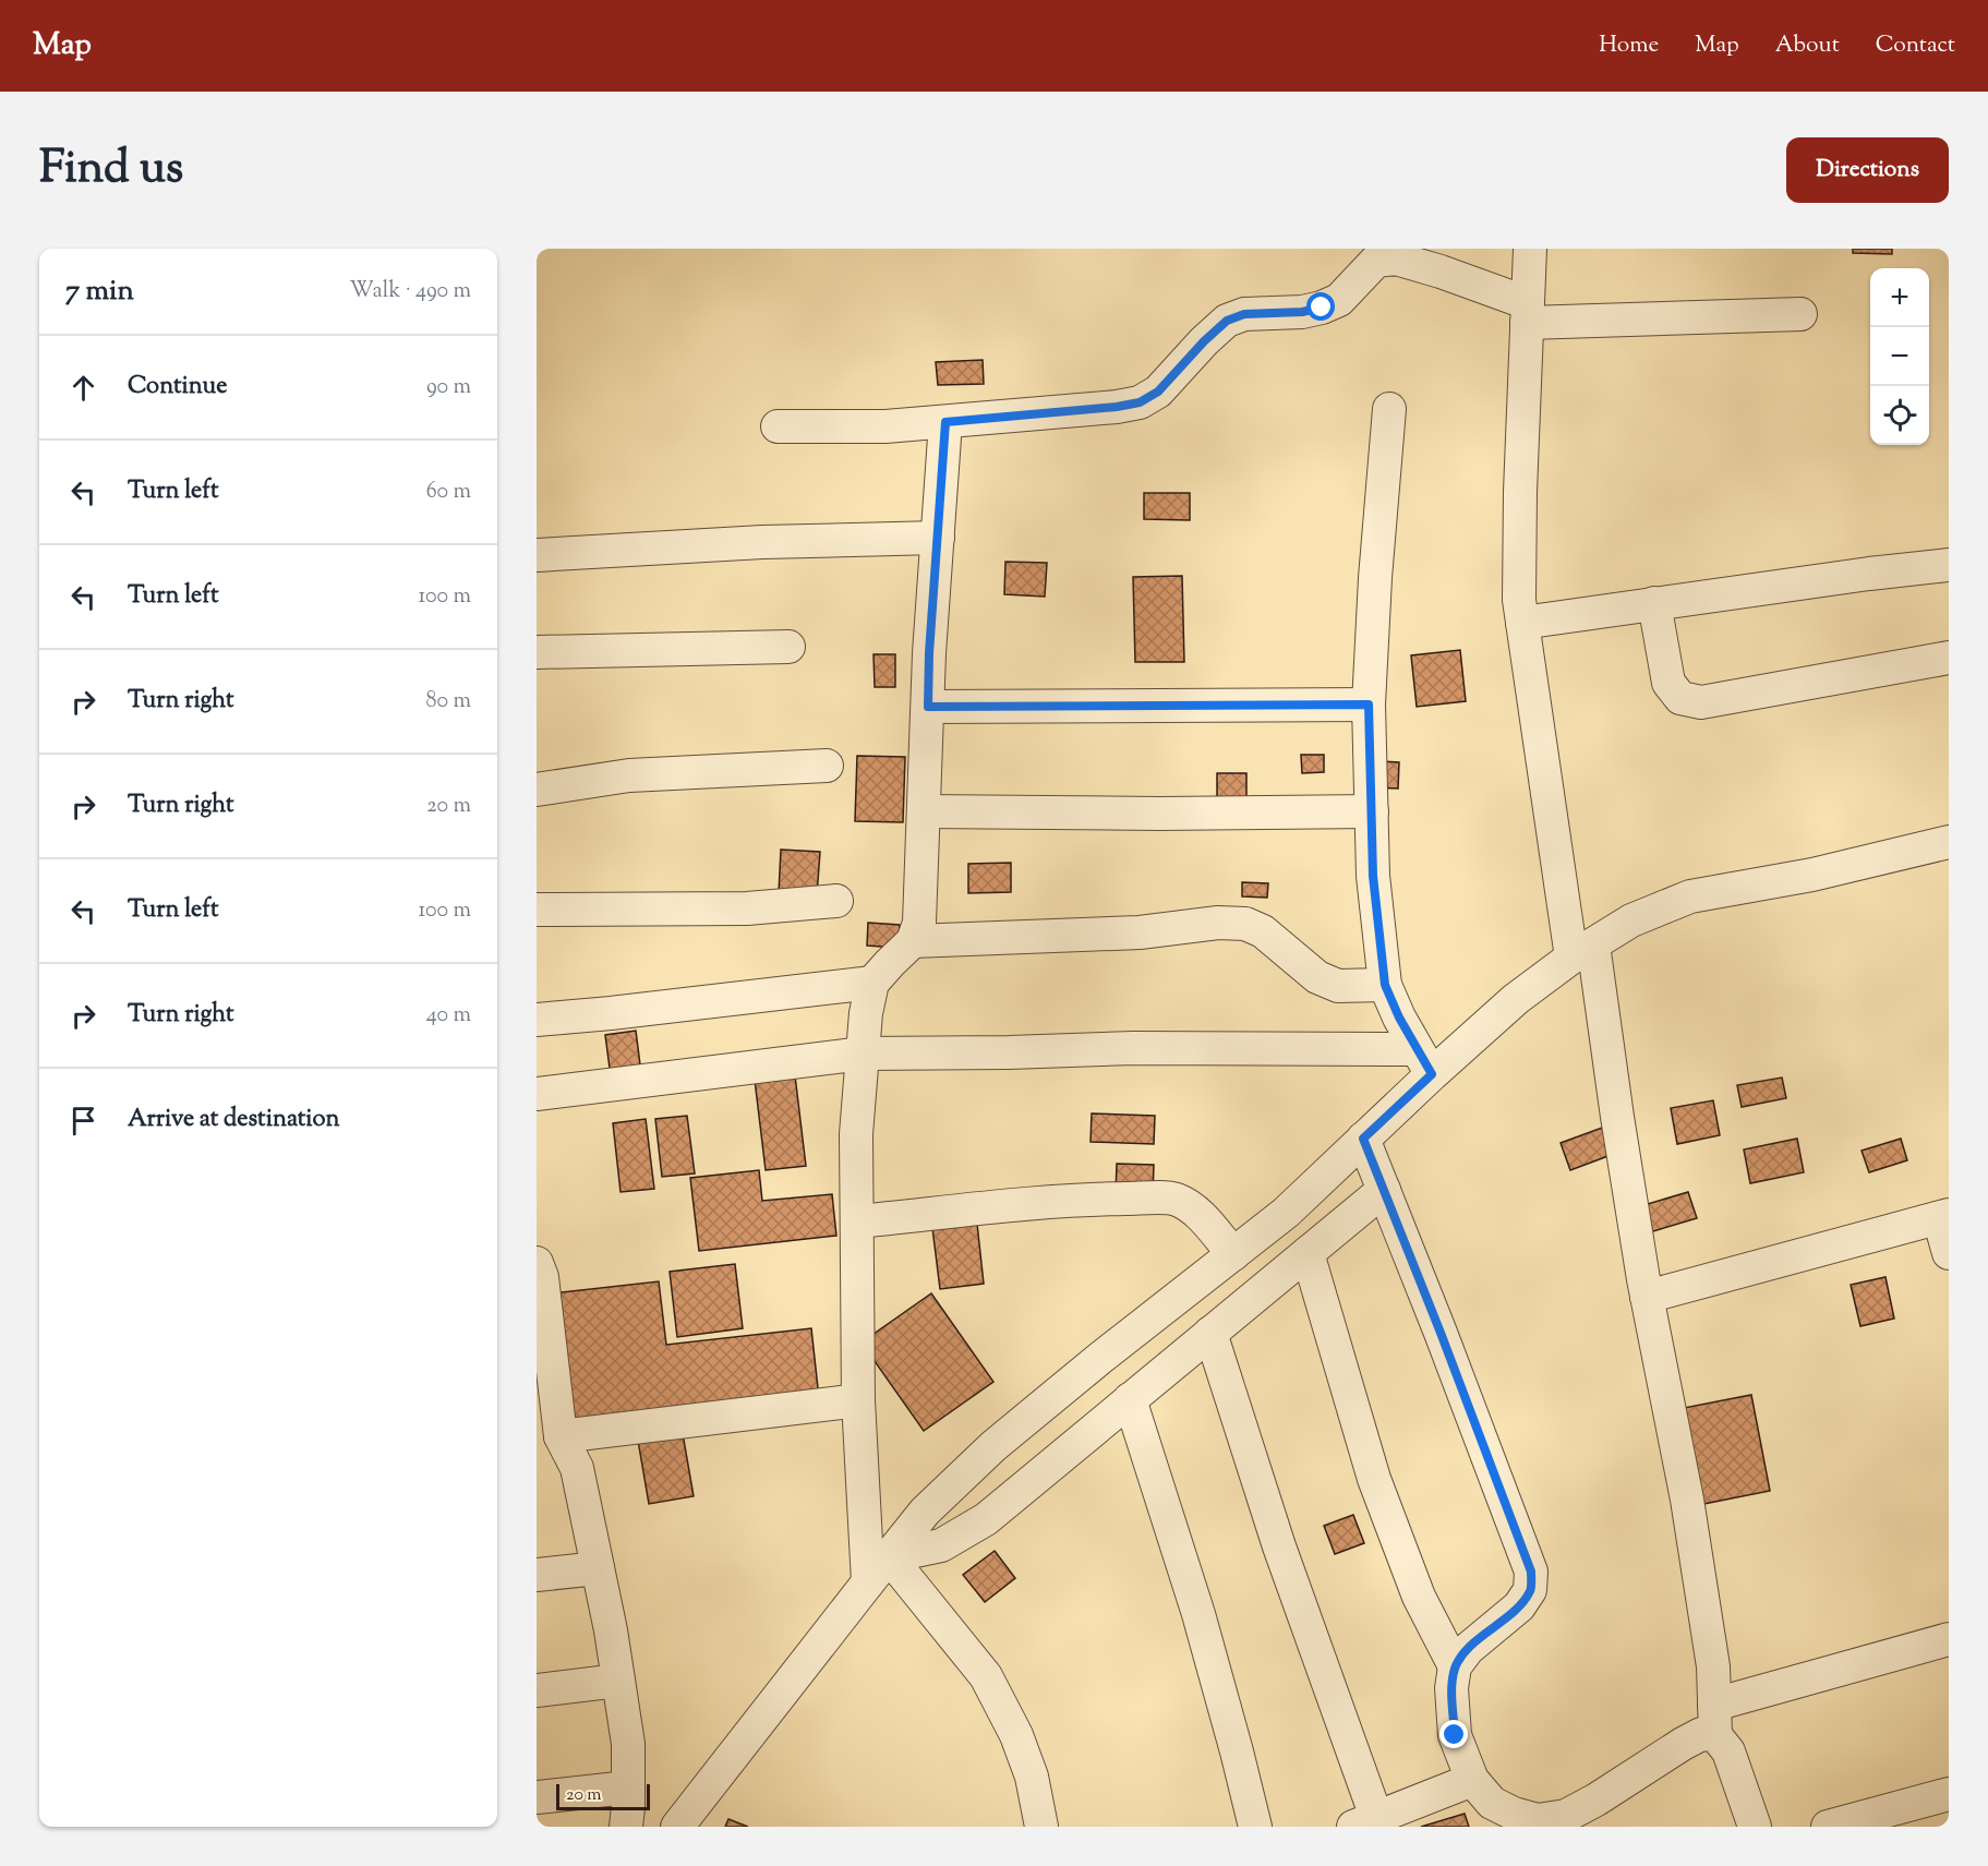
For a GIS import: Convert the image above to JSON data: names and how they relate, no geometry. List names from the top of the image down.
{
  "scale_bar": "20 m",
  "page": {
    "header": "Map",
    "nav": [
      "Home",
      "Map",
      "About",
      "Contact"
    ],
    "title": "Find us",
    "buttons": "Directions",
    "heading": ["7 min", "Walk · 490 m"],
    "map_buttons": ["+", "−"],
    "list": [
      ["Continue", "90 m"],
      ["Turn left", "60 m"],
      ["Turn left", "100 m"],
      ["Turn right", "80 m"],
      ["Turn right", "20 m"],
      ["Turn left", "100 m"],
      ["Turn right", "40 m"],
      "Arrive at destination"
    ],
    "scale": "20 m"
  }
}
